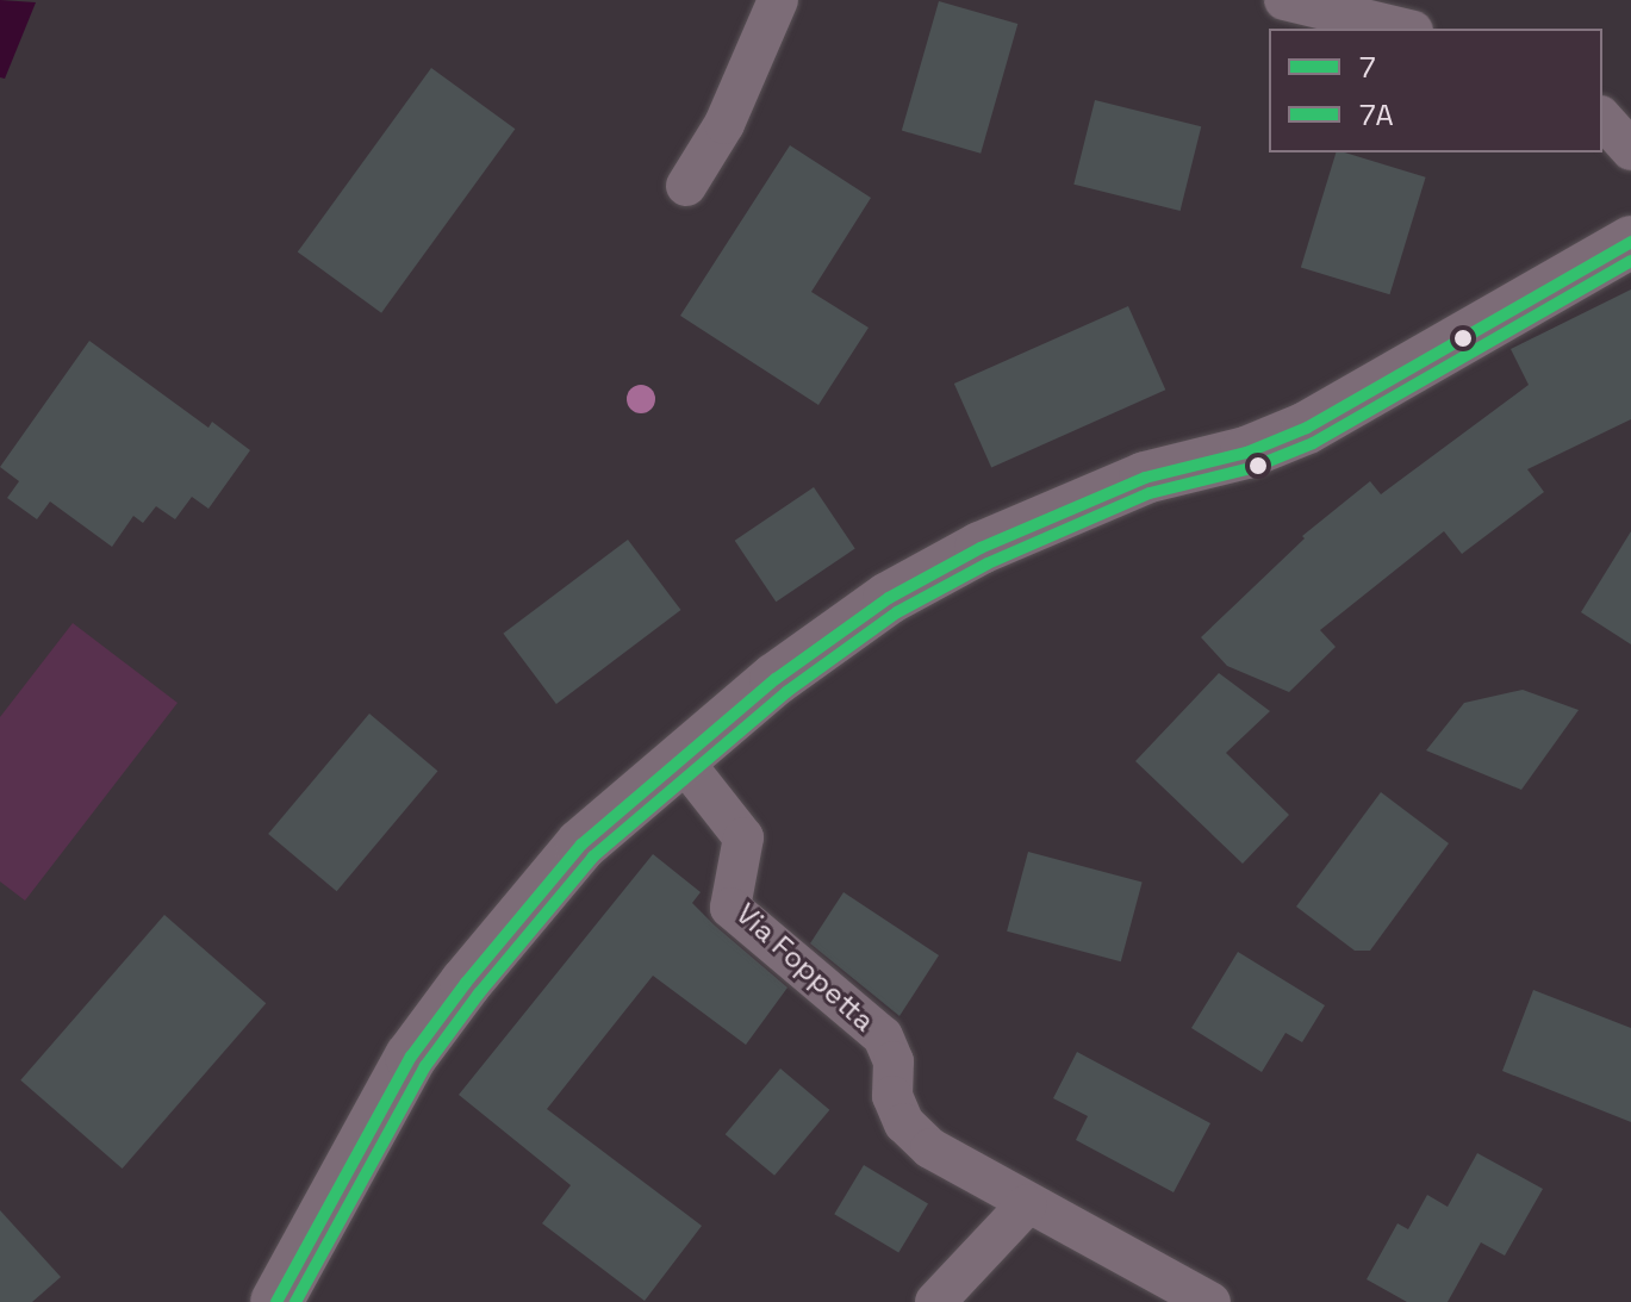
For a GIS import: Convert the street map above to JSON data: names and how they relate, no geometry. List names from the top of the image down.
{
  "streets": {
    "street": ["Via Foppetta"]
  },
  "lines": ["transit line 7", "transit line 7A"],
  "legend": ["7", "7A"]
}
